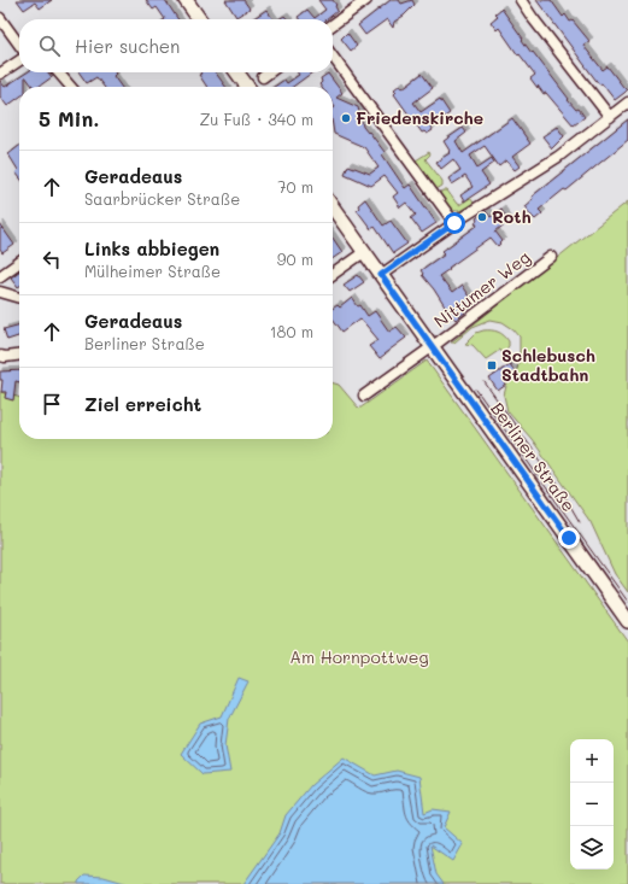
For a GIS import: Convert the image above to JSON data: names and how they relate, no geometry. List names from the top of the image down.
{
  "streets": {
    "main road": ["Berliner Straße"],
    "street": ["Nittumer Weg"]
  },
  "crossings": [
    ["Nittumer Weg", "Berliner Straße"]
  ],
  "parks": ["Am Hornpottweg"],
  "places": {
    "other": ["Friedenskirche", "Roth"],
    "transit": ["Schlebusch Stadtbahn"]
  },
  "page": {
    "search": "Hier suchen",
    "heading": ["5 Min.", "Zu Fuß · 340 m"],
    "list": [
      ["Geradeaus", "Saarbrücker Straße", "70 m"],
      ["Links abbiegen", "Mülheimer Straße", "90 m"],
      ["Geradeaus", "Berliner Straße", "180 m"],
      "Ziel erreicht"
    ],
    "map_buttons": ["+", "−"]
  }
}
